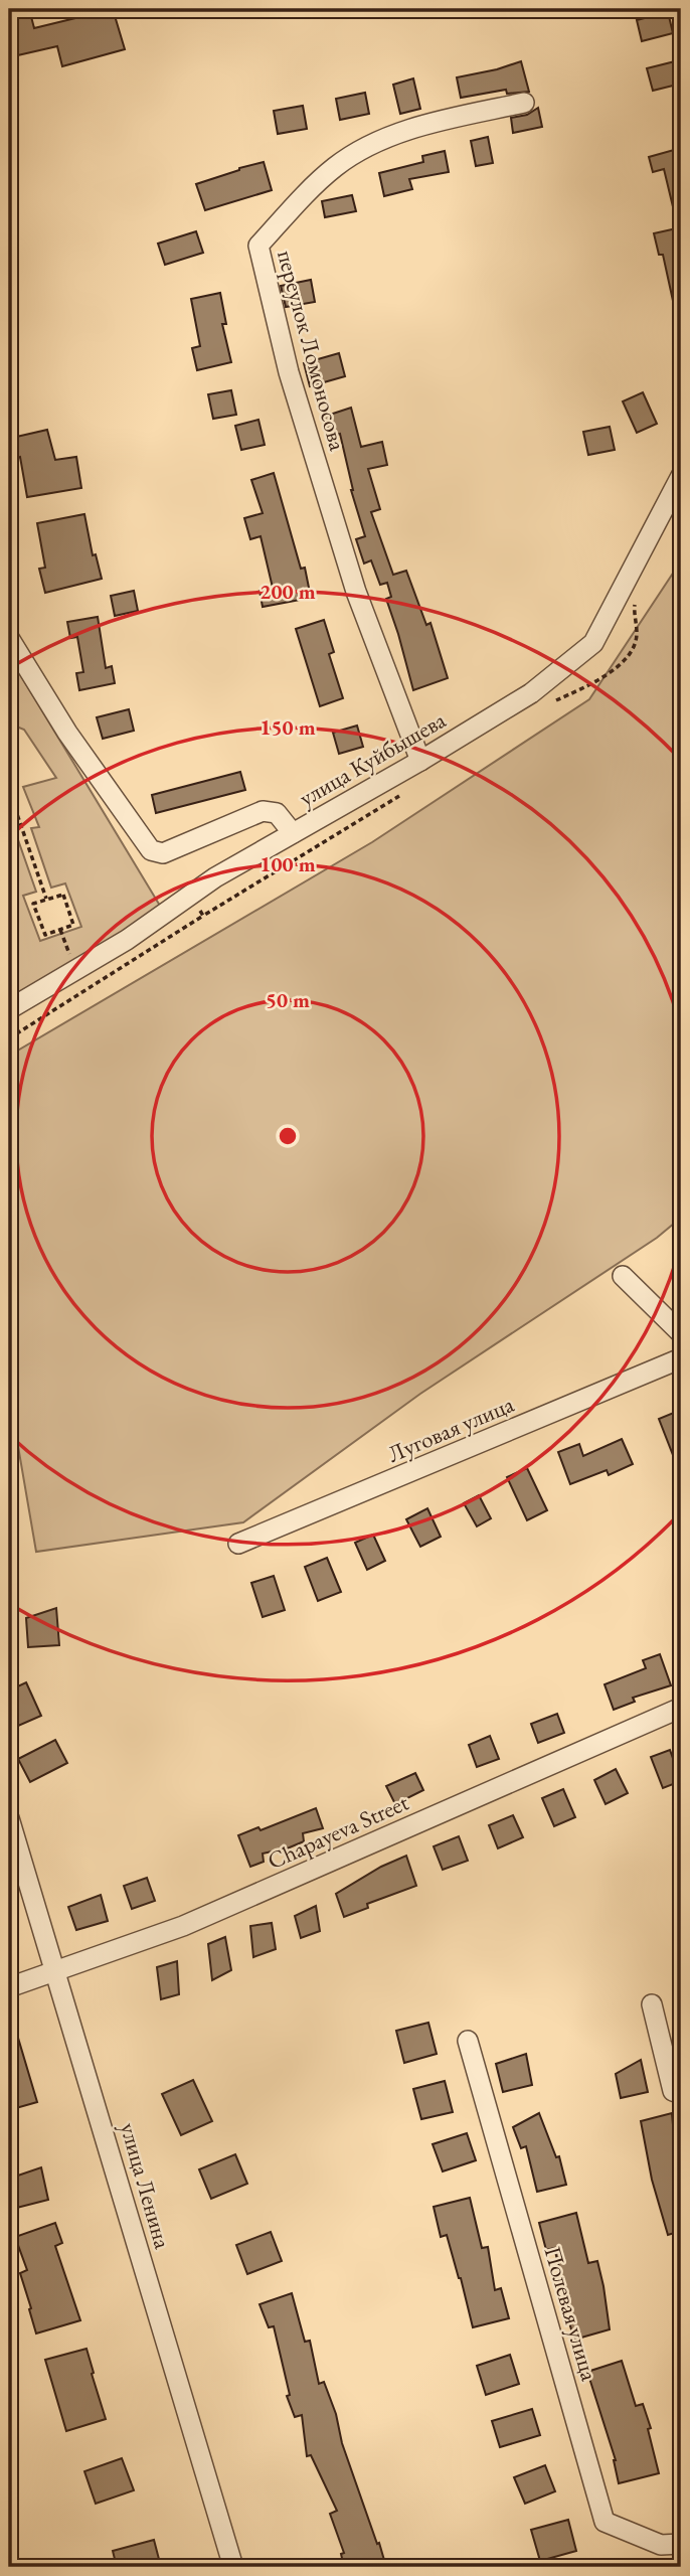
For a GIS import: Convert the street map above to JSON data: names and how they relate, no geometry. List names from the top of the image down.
{
  "streets": {
    "street": [
      "переулок Ломоносова",
      "улица Куйбышева",
      "Луговая улица",
      "Chapayeva Street",
      "улица Ленина",
      "Полевая улица"
    ]
  },
  "crossings": [
    ["переулок Ломоносова", "улица Куйбышева"],
    ["Chapayeva Street", "улица Ленина"]
  ],
  "rings": [
    "200 m",
    "150 m",
    "100 m",
    "50 m"
  ]
}
